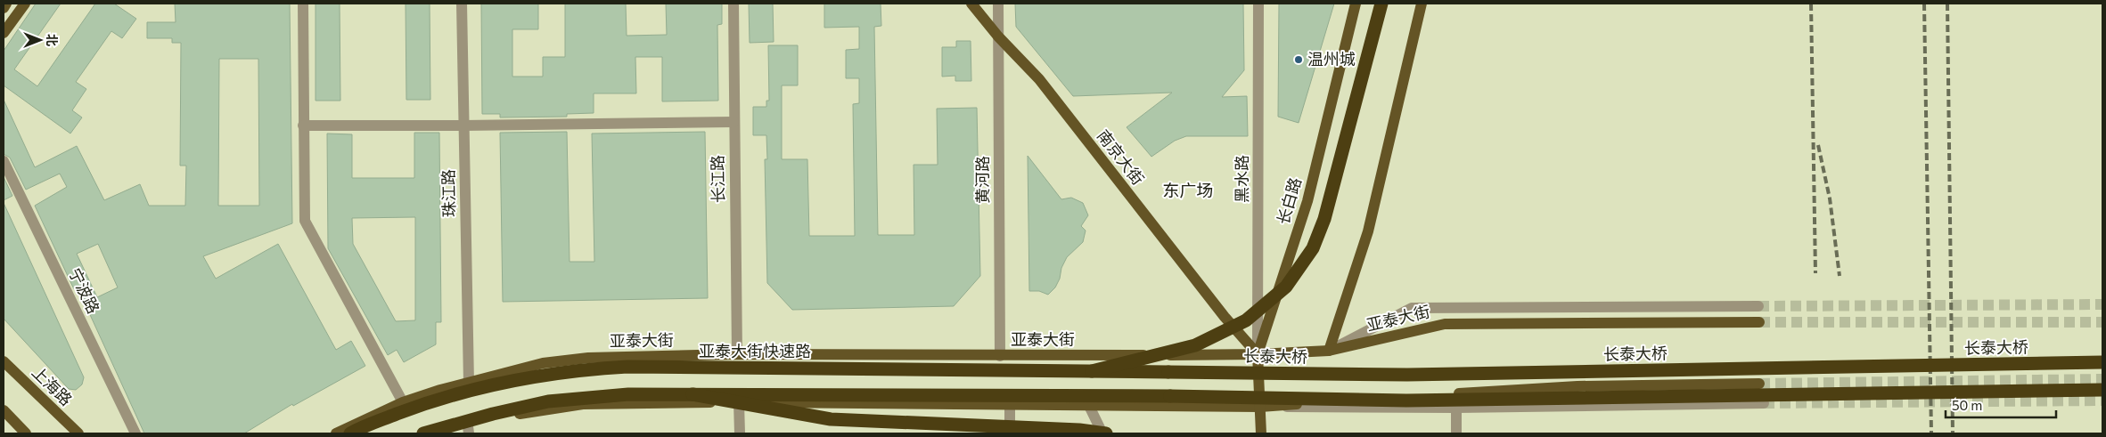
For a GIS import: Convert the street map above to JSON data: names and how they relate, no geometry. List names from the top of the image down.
{
  "streets": {
    "highway": ["长泰大桥", "亚泰大街快速路"],
    "main road": [
      "南京大街",
      "长白路",
      "亚泰大街",
      "上海路"
    ],
    "street": [
      "长江路",
      "黑水路",
      "黄河路",
      "珠江路",
      "宁波路"
    ]
  },
  "crossings": [
    ["南京大街", "黑水路"],
    ["南京大街", "黄河路"],
    ["南京大街", "长白路"],
    ["南京大街", "亚泰大街"],
    ["长江路", "亚泰大街"],
    ["黑水路", "长白路"],
    ["黑水路", "亚泰大街"],
    ["黄河路", "亚泰大街"],
    ["珠江路", "亚泰大街"],
    ["长白路", "亚泰大街"],
    ["长泰大桥", "亚泰大街快速路"]
  ],
  "districts": ["东广场"],
  "places": ["温州城"],
  "scale_bar": "50 m",
  "north": "right"
}
